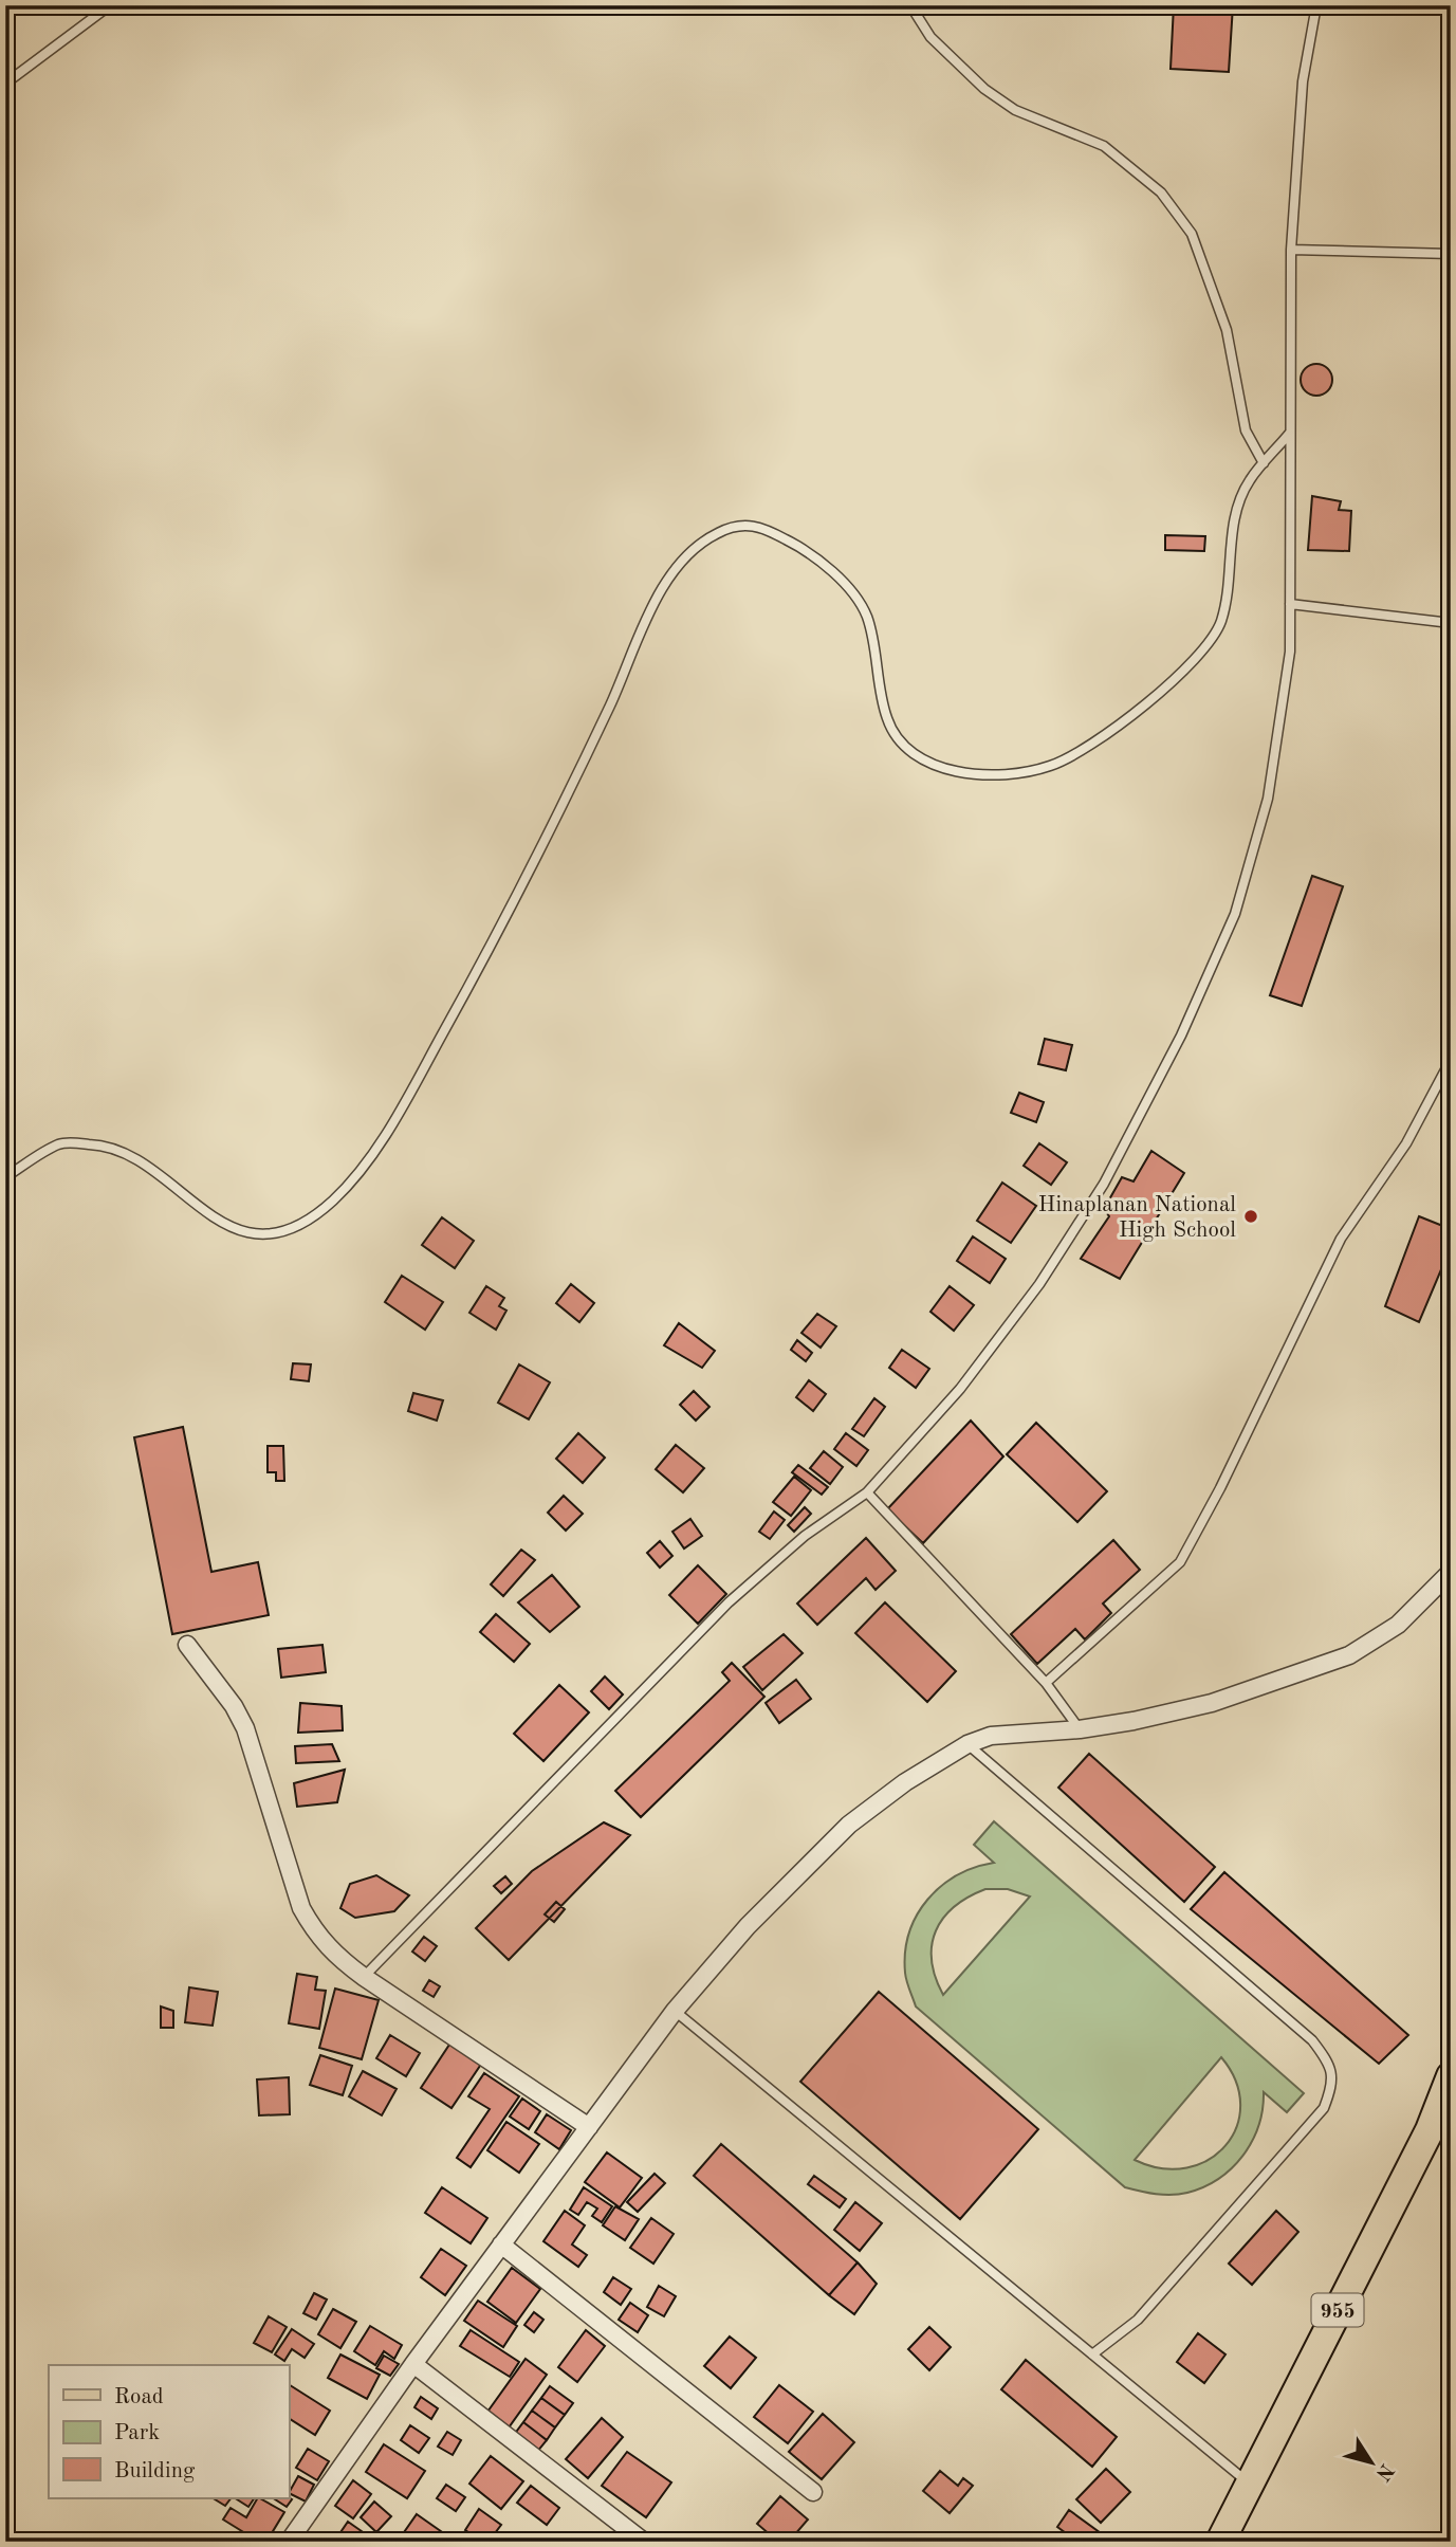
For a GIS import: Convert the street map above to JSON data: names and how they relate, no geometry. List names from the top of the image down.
{
  "streets": {
    "main road": ["955"]
  },
  "places": ["Hinaplanan National High School"],
  "legend": ["Road", "Park", "Building"],
  "north": "bottom right"
}
